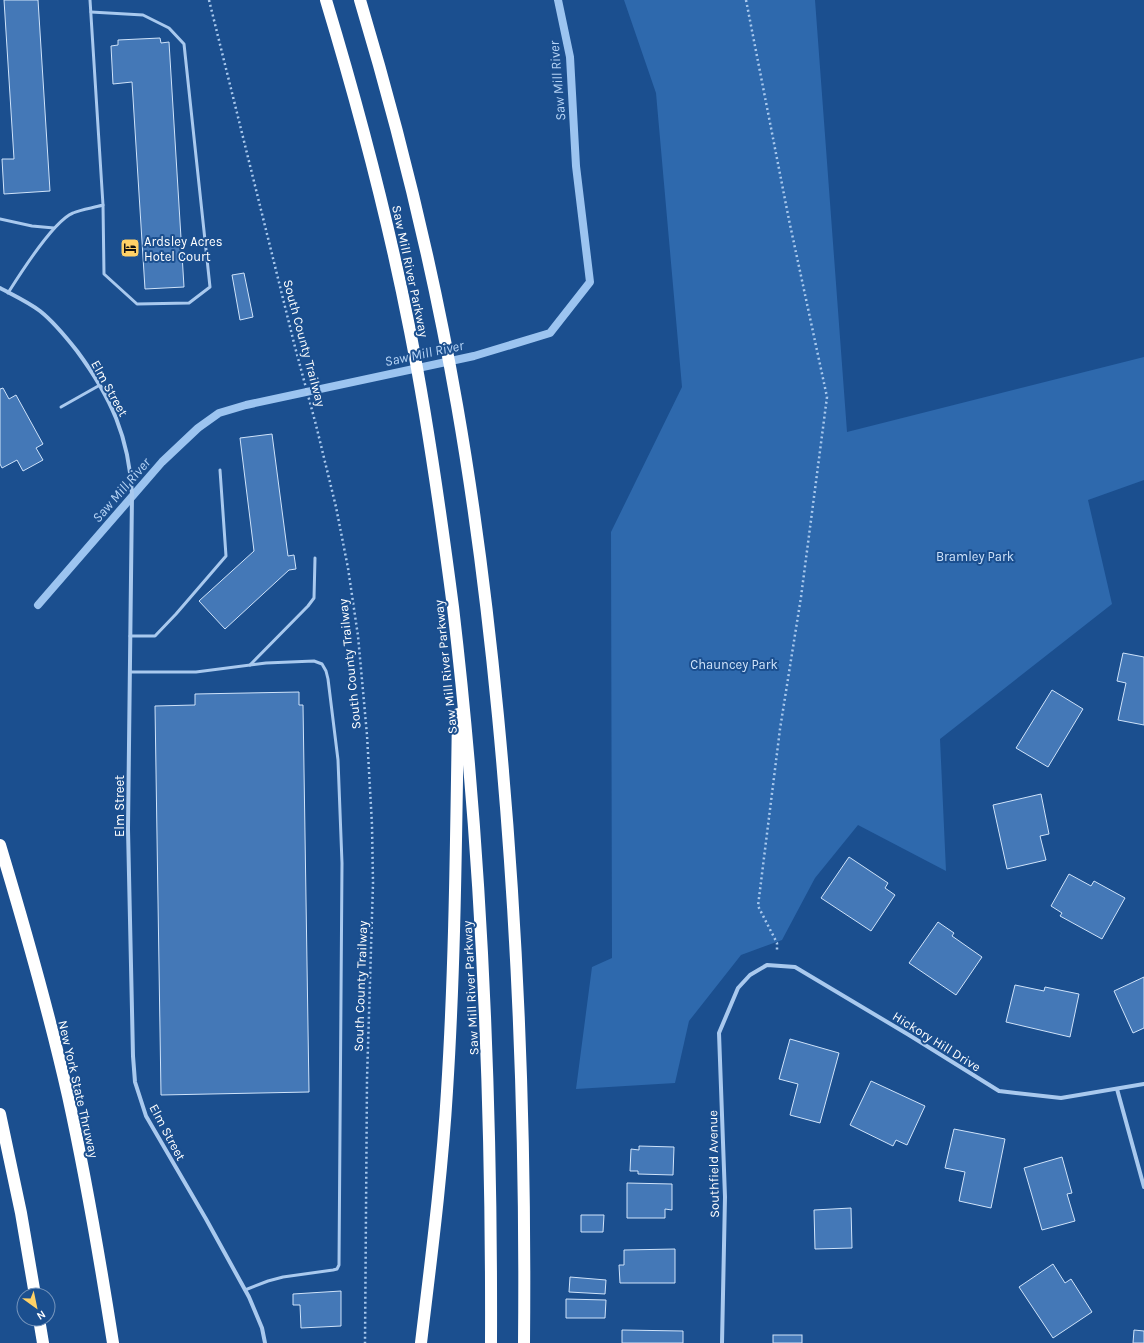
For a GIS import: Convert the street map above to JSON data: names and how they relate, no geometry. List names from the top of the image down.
{
  "streets": {
    "highway": ["Saw Mill River Parkway", "New York State Thruway"],
    "street": ["Elm Street", "Hickory Hill Drive", "Southfield Avenue"],
    "path": ["South County Trailway"]
  },
  "crossings": [
    ["Hickory Hill Drive", "Southfield Avenue"]
  ],
  "water": ["Saw Mill River"],
  "parks": ["Bramley Park", "Chauncey Park"],
  "places": {
    "hotel": ["Ardsley Acres Hotel Court"]
  },
  "north": "bottom right"
}
